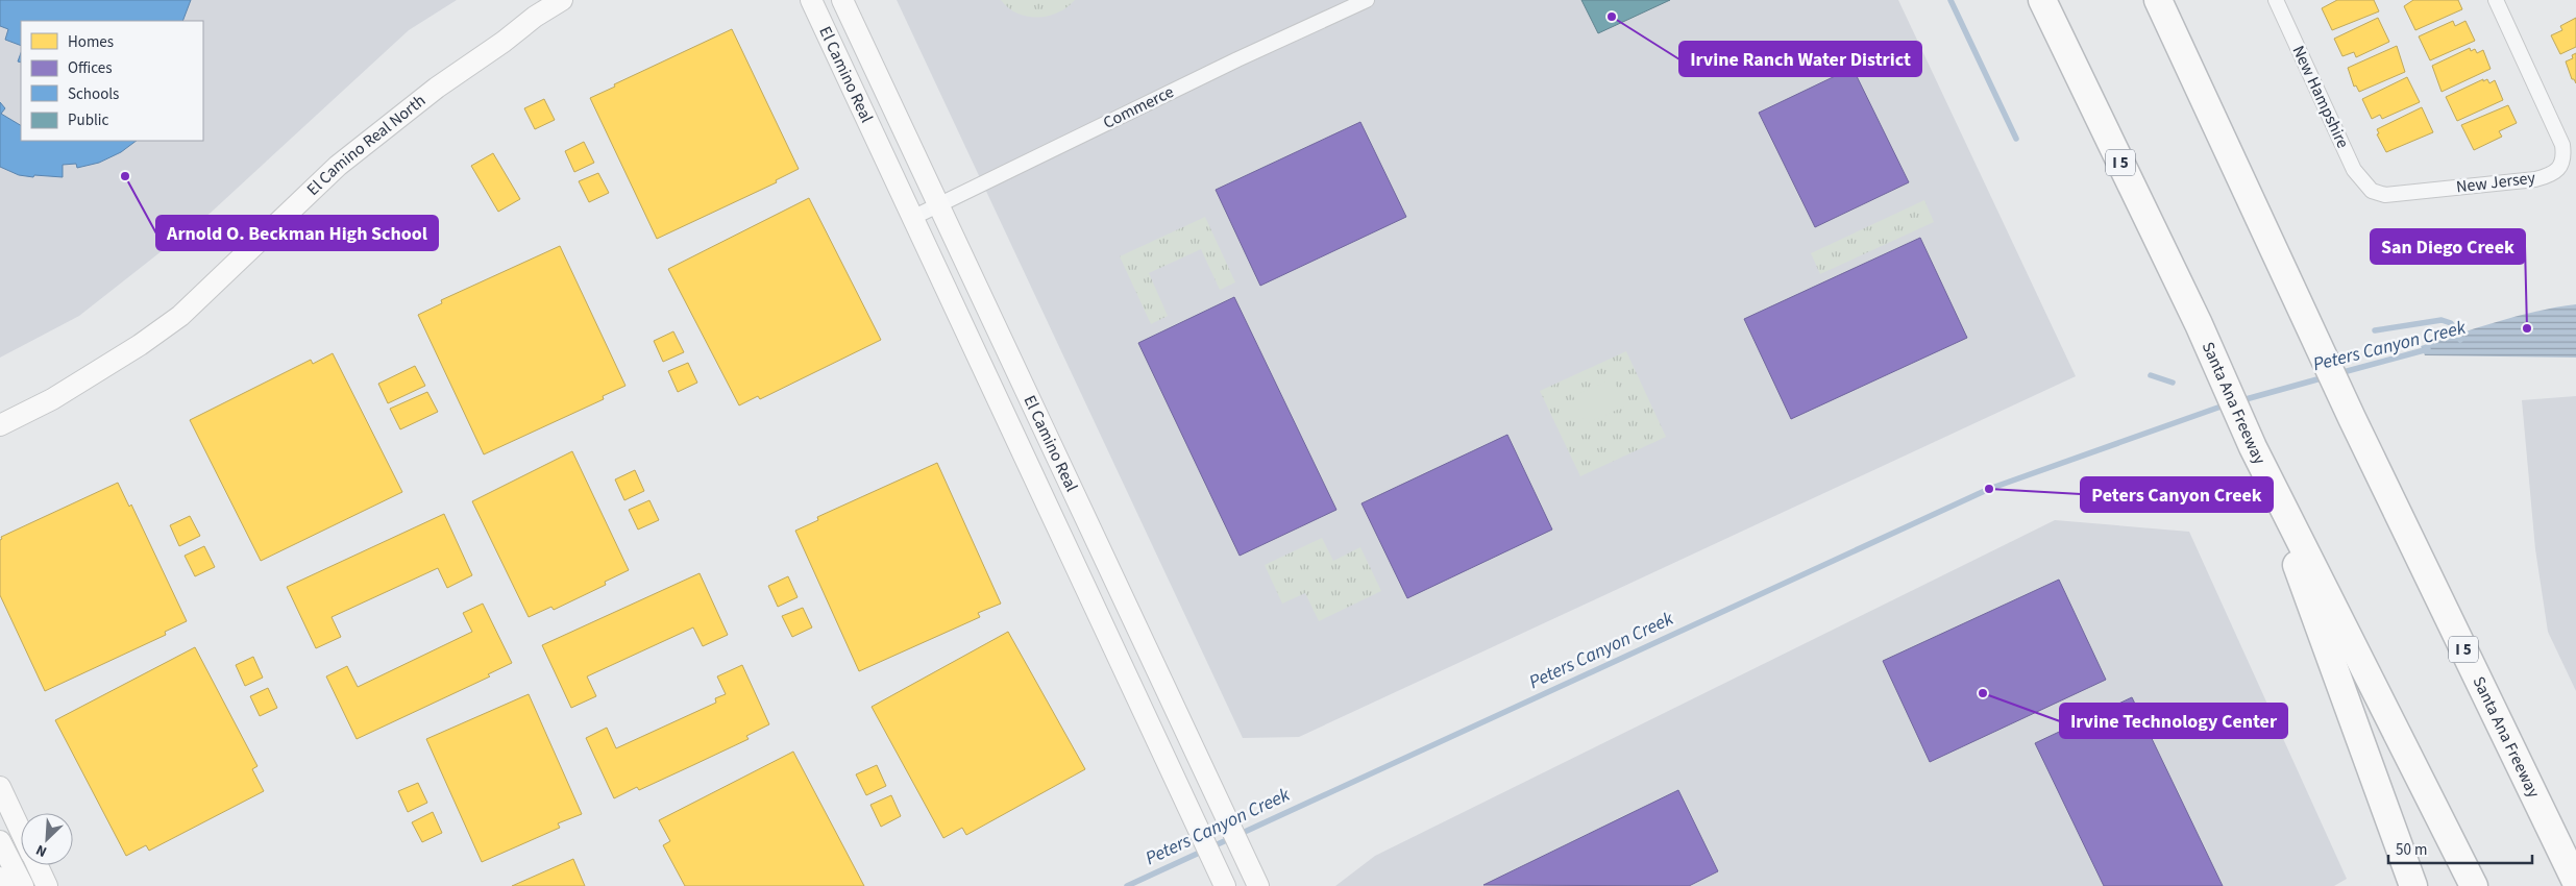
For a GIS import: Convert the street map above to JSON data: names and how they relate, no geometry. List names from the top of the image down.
{
  "streets": {
    "highway": ["I 5", "Santa Ana Freeway"],
    "main road": ["El Camino Real", "El Camino Real North"],
    "street": ["New Hampshire", "Commerce", "New Jersey"]
  },
  "crossings": [
    ["El Camino Real", "Commerce"],
    ["New Hampshire", "New Jersey"]
  ],
  "water": ["Peters Canyon Creek"],
  "places": [
    "Irvine Ranch Water District",
    "Arnold O. Beckman High School",
    "San Diego Creek",
    "Peters Canyon Creek",
    "Irvine Technology Center"
  ],
  "legend": [
    "Homes",
    "Offices",
    "Schools",
    "Public"
  ],
  "scale_bar": "50 m",
  "north": "bottom left"
}
